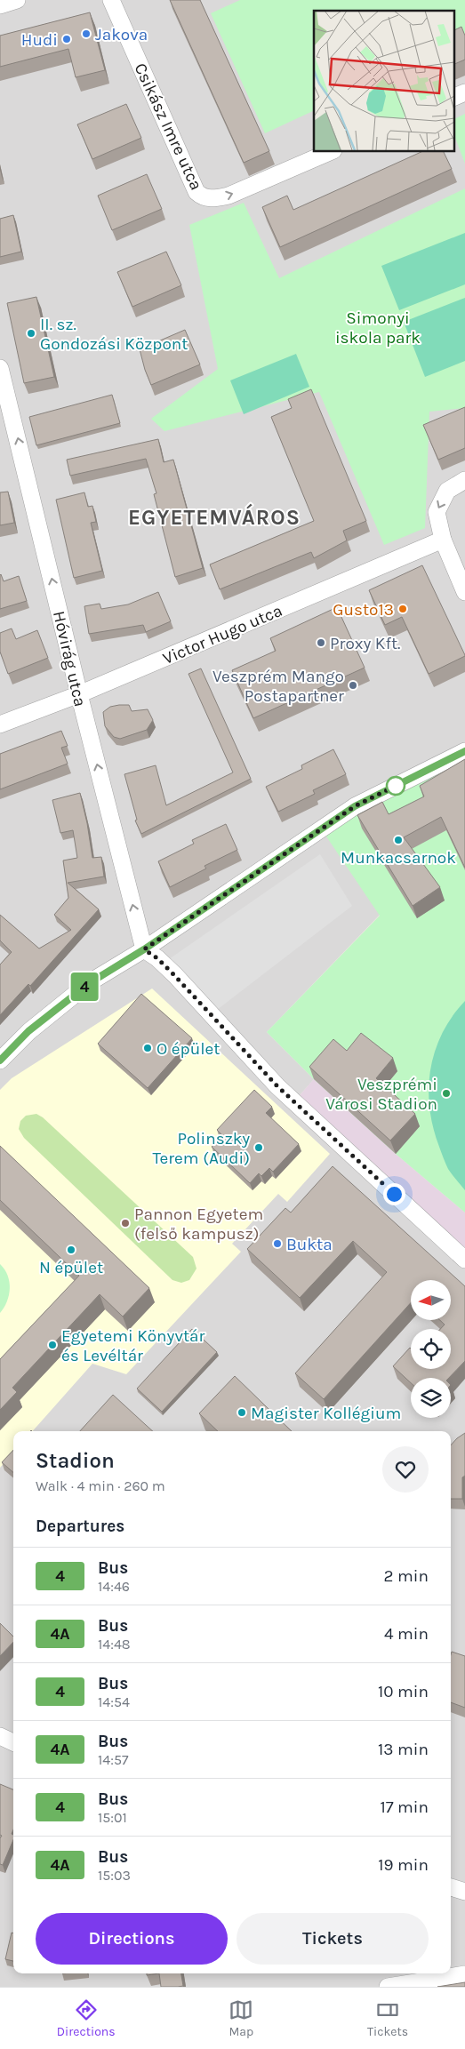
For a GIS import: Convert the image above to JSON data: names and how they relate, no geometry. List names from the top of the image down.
{
  "streets": {
    "street": ["Csikász Imre utca", "Victor Hugo utca", "Hóvirág utca"]
  },
  "crossings": [
    ["Victor Hugo utca", "Hóvirág utca"]
  ],
  "one_way": ["Hóvirág utca"],
  "districts": ["EGYETEMVÁROS"],
  "parks": ["Simonyi iskola park"],
  "places": [
    "Jakova",
    "Hudi",
    "II. sz. Gondozási Központ",
    "Gusto13",
    "Proxy Kft.",
    "Veszprém Mango Postapartner",
    "Munkacsarnok",
    "O épület",
    "Veszprémi Városi Stadion",
    "Polinszky Terem (Audi)",
    "Pannon Egyetem (felső kampusz)",
    "Bukta",
    "N épület",
    "Egyetemi Könyvtár és Levéltár",
    "Magister Kollégium"
  ],
  "lines": ["bus line 4"],
  "north": "left",
  "page": {
    "on_map": "4",
    "heading": [
      ["Stadion", "Walk · 4 min · 260 m"],
      "Departures"
    ],
    "list": [
      {
        "mark": "4",
        "name": "Bus",
        "note": "14:46",
        "value": "2 min"
      },
      {
        "mark": "4A",
        "name": "Bus",
        "note": "14:48",
        "value": "4 min"
      },
      {
        "mark": "4",
        "name": "Bus",
        "note": "14:54",
        "value": "10 min"
      },
      {
        "mark": "4A",
        "name": "Bus",
        "note": "14:57",
        "value": "13 min"
      },
      {
        "mark": "4",
        "name": "Bus",
        "note": "15:01",
        "value": "17 min"
      },
      {
        "mark": "4A",
        "name": "Bus",
        "note": "15:03",
        "value": "19 min"
      }
    ],
    "buttons": ["Directions", "Tickets"],
    "tabs": ["Directions", "Map", "Tickets"]
  }
}
